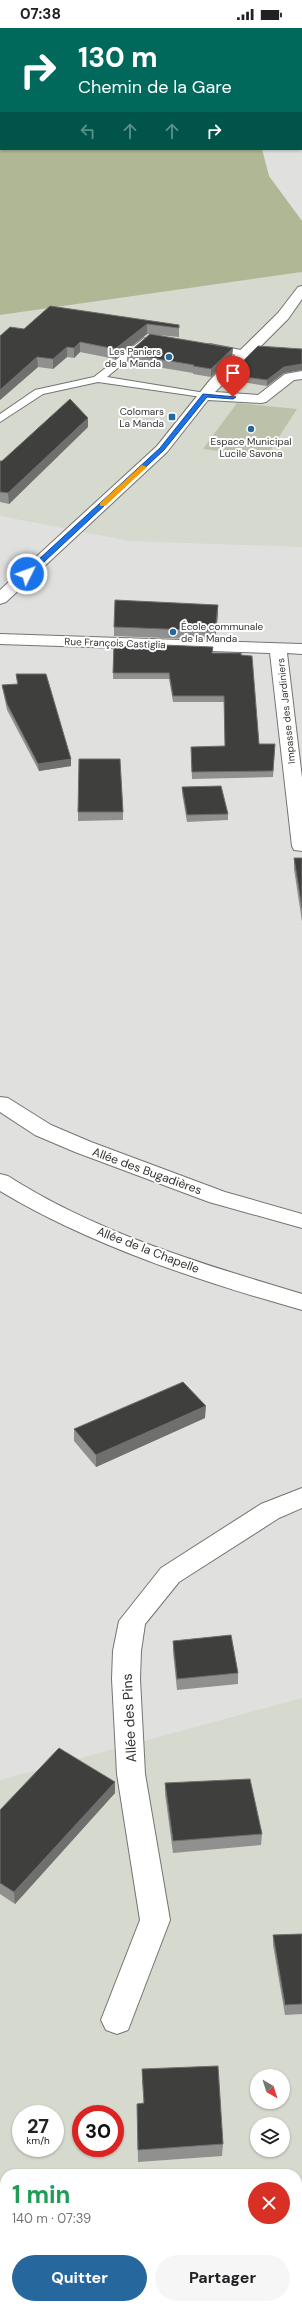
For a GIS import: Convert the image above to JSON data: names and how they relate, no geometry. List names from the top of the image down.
{
  "streets": {
    "street": [
      "Rue François Castiglia",
      "Impasse des Jardiniers",
      "Allée des Bugadières",
      "Allée de la Chapelle",
      "Allée des Pins"
    ]
  },
  "crossings": [
    ["Rue François Castiglia", "Impasse des Jardiniers"]
  ],
  "places": {
    "other": ["Les Paniers de la Manda", "Espace Municipal Lucile Savona", "École communale de la Manda"],
    "transit": ["Colomars La Manda"]
  },
  "north": "bottom right",
  "page": {
    "status": "07:38",
    "turn": ["130 m", "Chemin de la Gare"],
    "speed": "27 km/h",
    "limit": "30",
    "heading": ["1 min", "140 m · 07:39"],
    "buttons": ["Quitter", "Partager"]
  }
}
